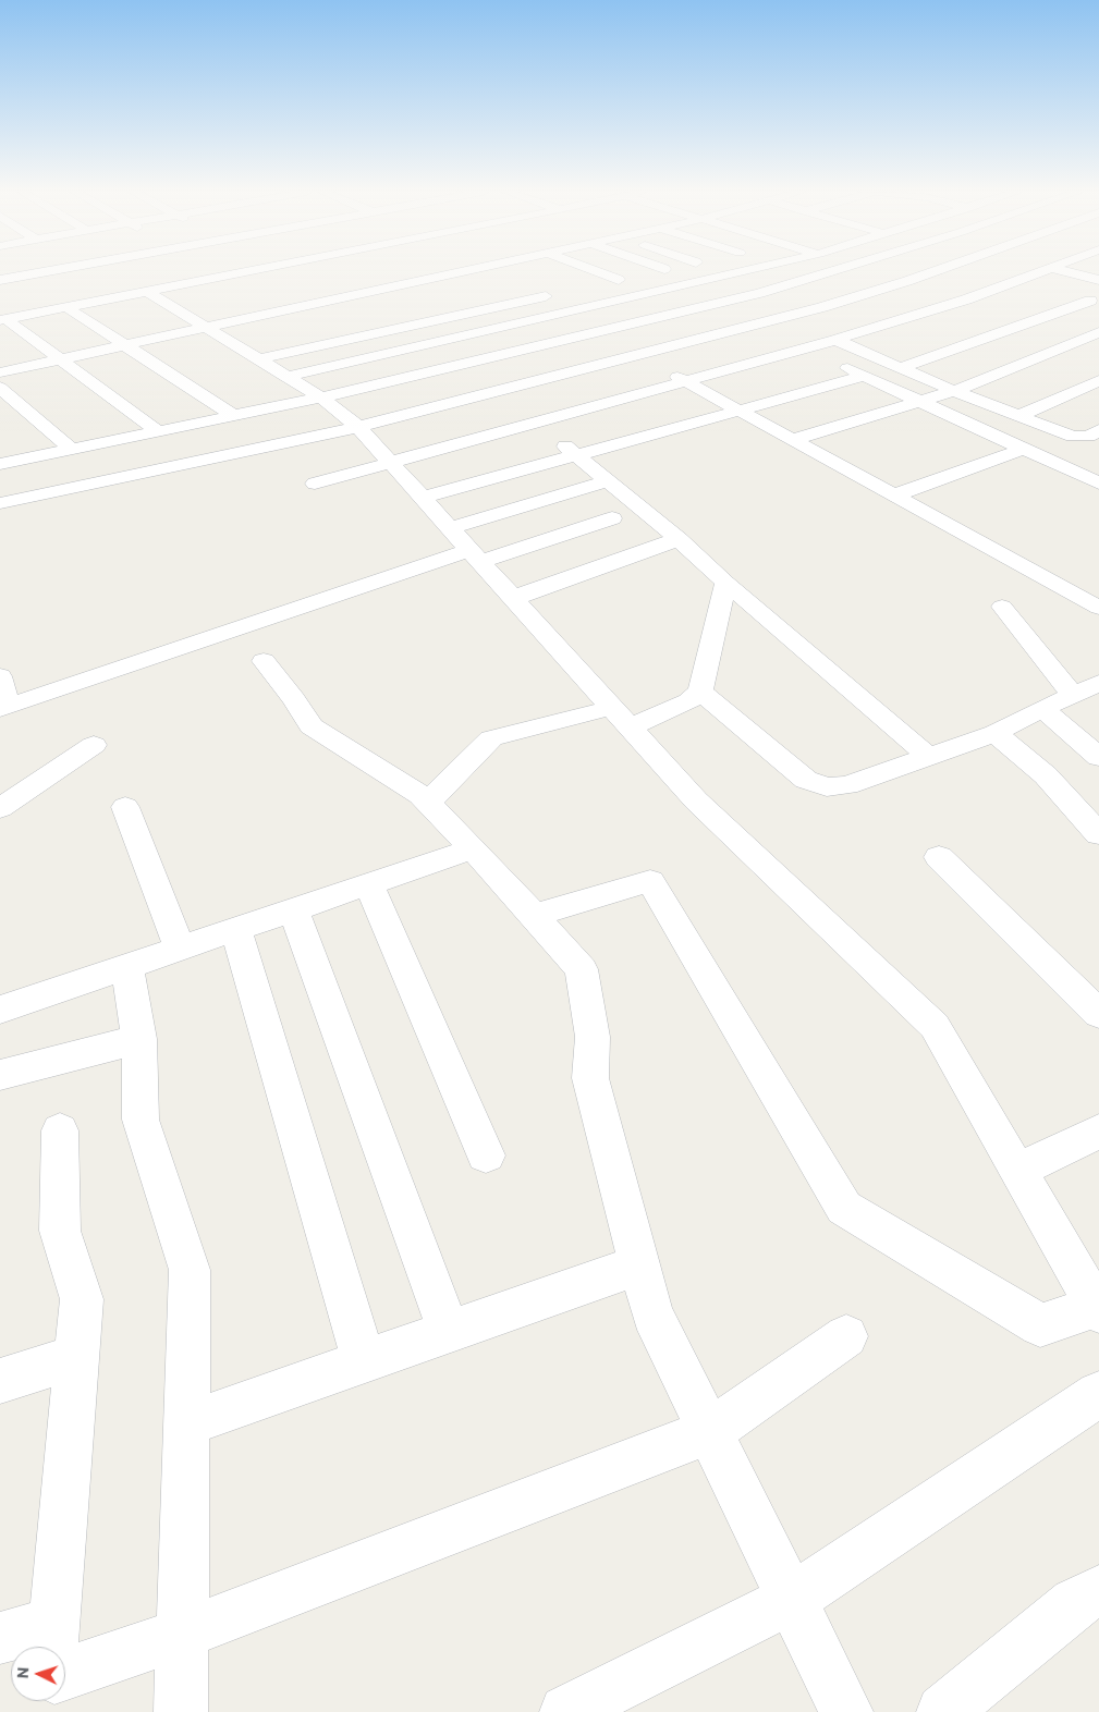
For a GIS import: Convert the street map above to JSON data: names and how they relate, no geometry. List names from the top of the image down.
{
  "north": "left"
}
